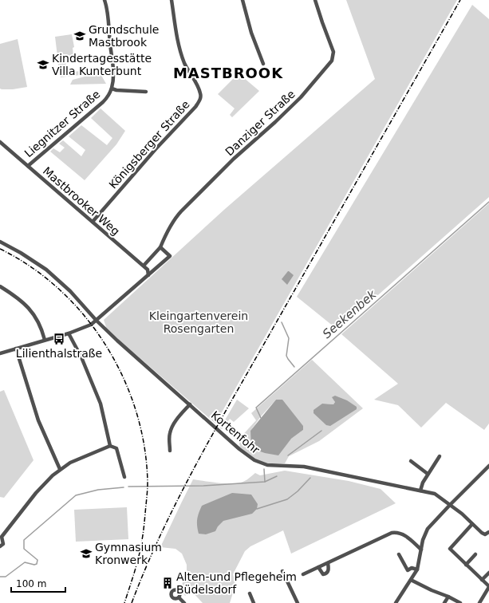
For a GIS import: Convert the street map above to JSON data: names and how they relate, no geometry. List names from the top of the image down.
{
  "streets": {
    "street": [
      "Danziger Straße",
      "Liegnitzer Straße",
      "Königsberger Straße",
      "Mastbrooker Weg",
      "Kortenfohr"
    ]
  },
  "crossings": [
    ["Danziger Straße", "Mastbrooker Weg"],
    ["Liegnitzer Straße", "Mastbrooker Weg"],
    ["Königsberger Straße", "Mastbrooker Weg"]
  ],
  "districts": ["MASTBROOK"],
  "water": ["Seekenbek"],
  "parks": ["Kleingartenverein Rosengarten"],
  "places": {
    "school or university": ["Grundschule Mastbrook", "Kindertagesstätte Villa Kunterbunt", "Gymnasium Kronwerk"],
    "bus stop": ["Lilienthalstraße"],
    "building": ["Alten-und Pflegeheim Büdelsdorf"]
  },
  "scale_bar": "100 m"
}
